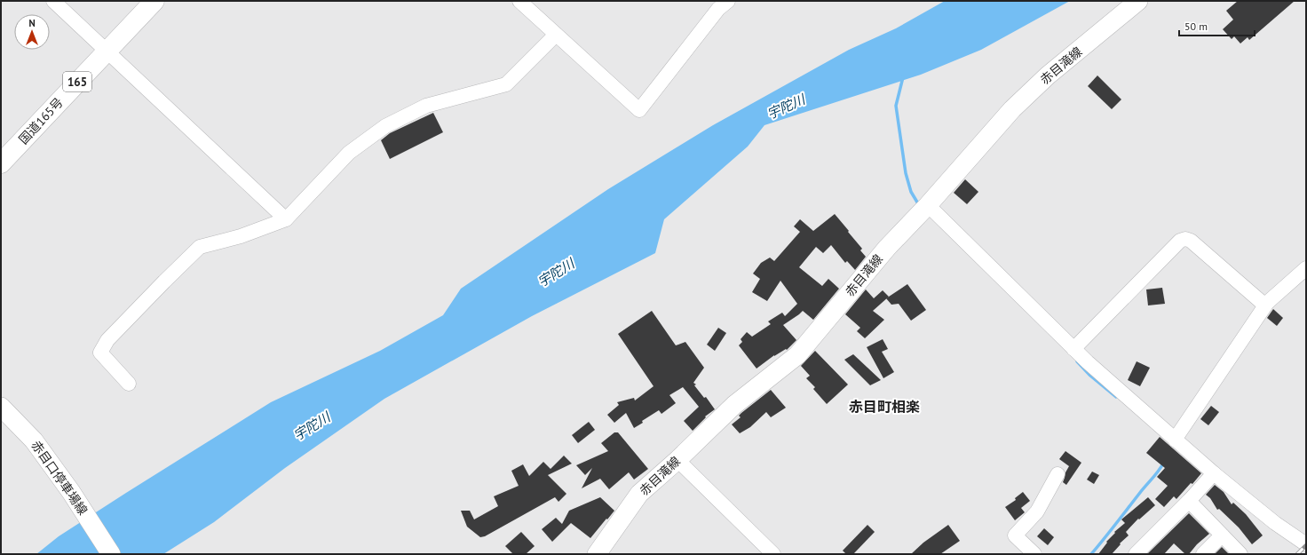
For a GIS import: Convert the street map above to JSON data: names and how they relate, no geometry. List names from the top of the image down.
{
  "streets": {
    "highway": ["165", "国道165号"],
    "main road": ["赤目滝線", "赤目口停車場線"]
  },
  "districts": ["赤目町相楽"],
  "water": ["宇陀川"],
  "scale_bar": "50 m",
  "north": "top"
}
